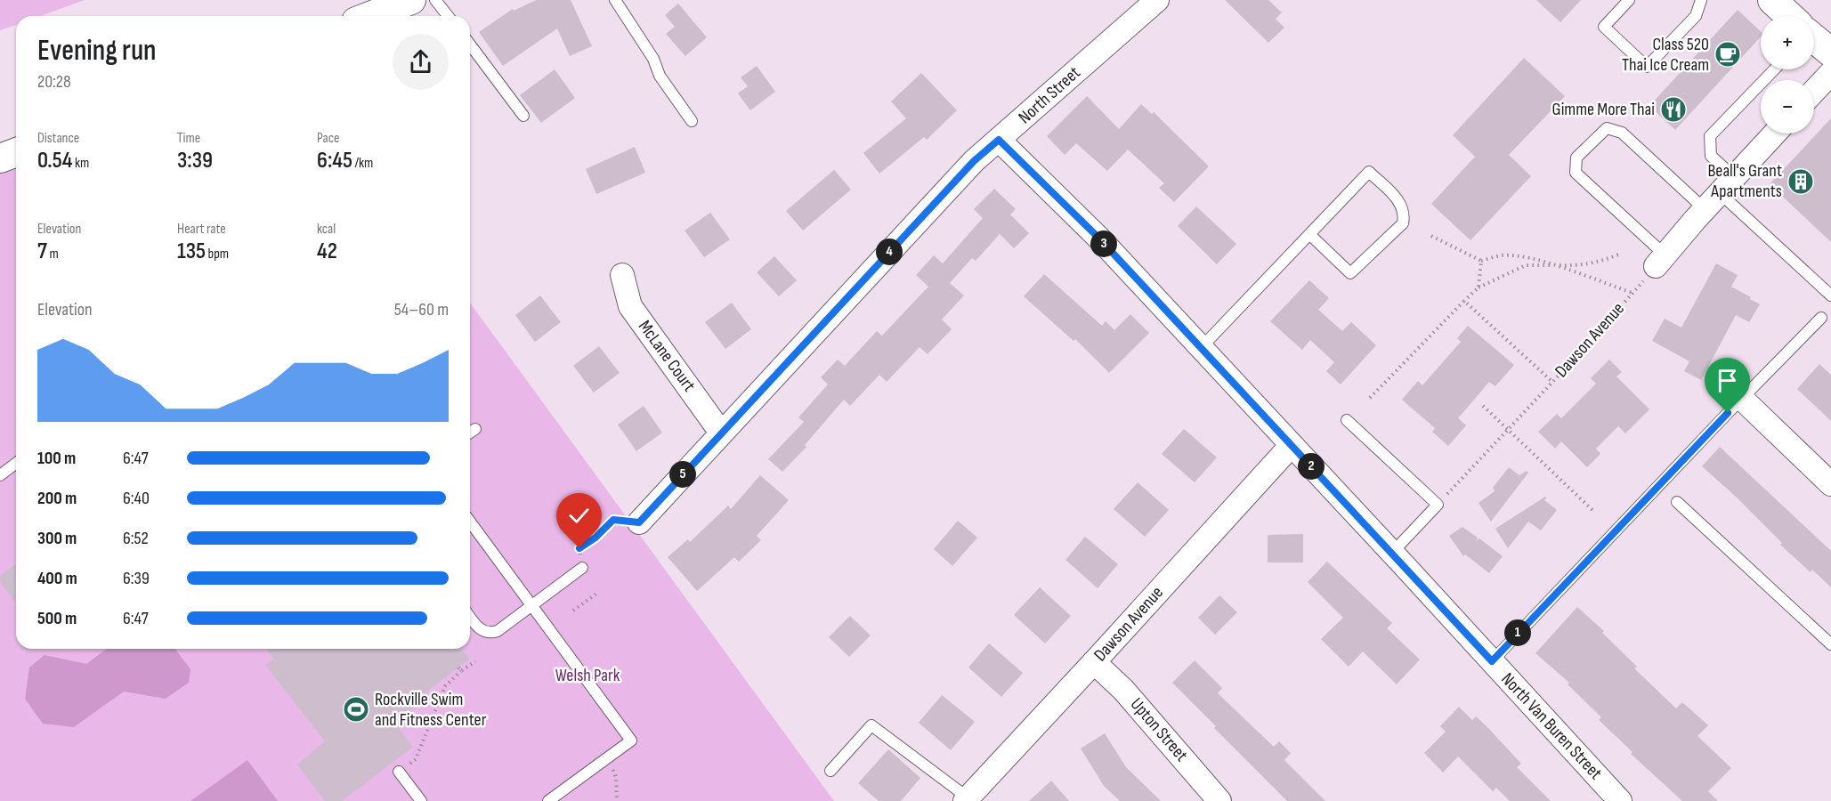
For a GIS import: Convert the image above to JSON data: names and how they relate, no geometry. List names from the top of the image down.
{
  "streets": {
    "street": [
      "North Street",
      "Dawson Avenue",
      "McLane Court",
      "North Van Buren Street",
      "Upton Street"
    ]
  },
  "crossings": [
    ["North Street", "McLane Court"],
    ["North Street", "North Van Buren Street"],
    ["Dawson Avenue", "North Van Buren Street"],
    ["Dawson Avenue", "Upton Street"]
  ],
  "parks": ["Welsh Park"],
  "places": {
    "cafe": ["Class 520 Thai Ice Cream"],
    "restaurant": ["Gimme More Thai"],
    "building": ["Beall's Grant Apartments"],
    "sports": ["Rockville Swim and Fitness Center"]
  },
  "page": {
    "map_buttons": ["+", "−"],
    "heading": ["Evening run", "20:28"],
    "stats": [
      ["Distance", "0.54 km"],
      ["Time", "3:39"],
      ["Pace", "6:45 /km"],
      ["Elevation", "7 m"],
      ["Heart rate", "135 bpm"],
      ["kcal", "42"]
    ],
    "pins": [
      "3",
      "4",
      "2",
      "5",
      "1"
    ],
    "chart": ["Elevation", "54–60 m"],
    "list": [
      {
        "name": "100 m",
        "note": "6:47"
      },
      {
        "name": "200 m",
        "note": "6:40"
      },
      {
        "name": "300 m",
        "note": "6:52"
      },
      {
        "name": "400 m",
        "note": "6:39"
      },
      {
        "name": "500 m",
        "note": "6:47"
      }
    ]
  }
}
